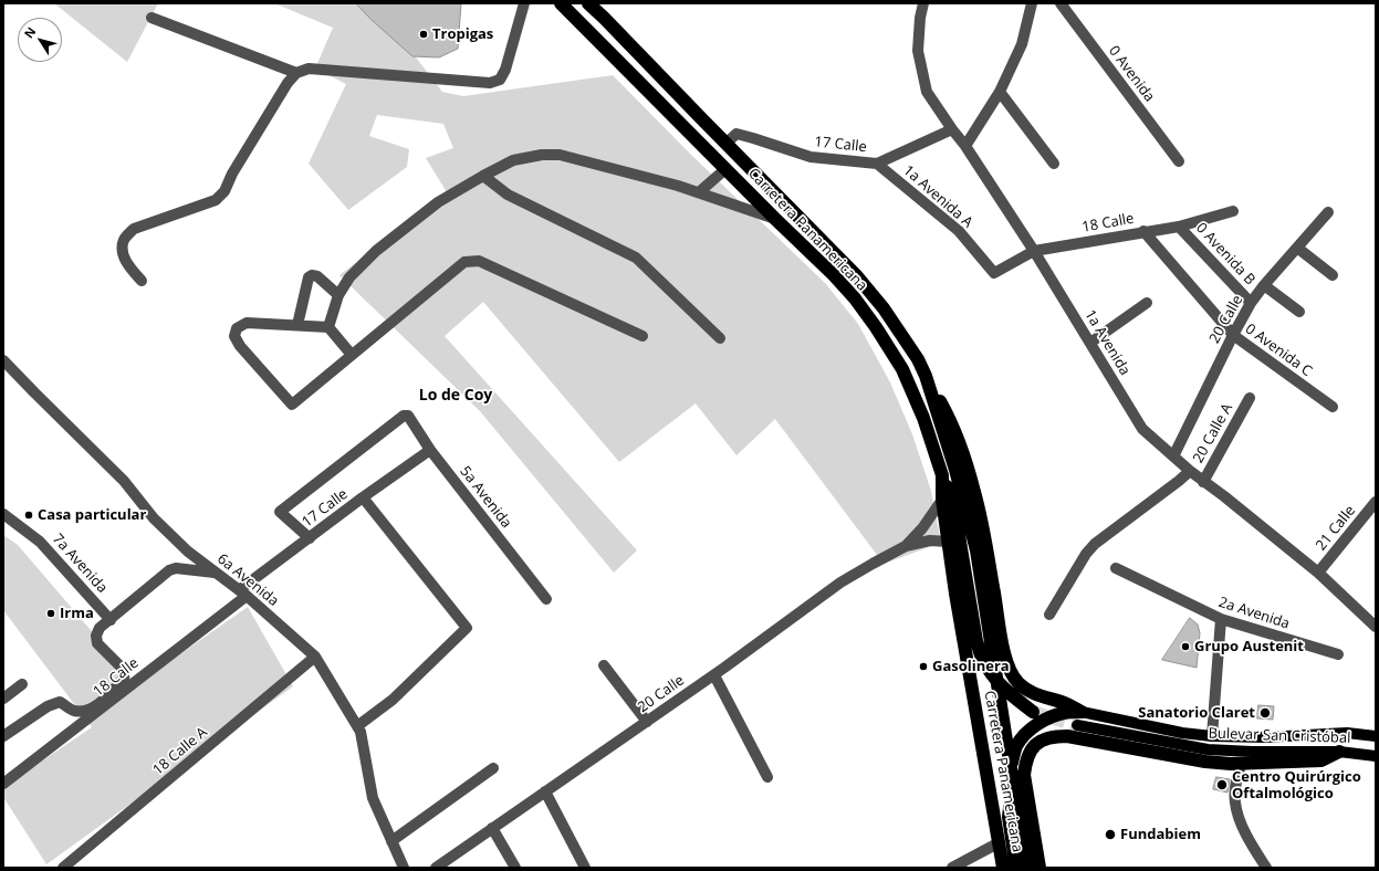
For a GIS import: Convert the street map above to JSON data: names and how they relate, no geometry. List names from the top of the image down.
{
  "streets": {
    "highway": ["Carretera Panamericana"],
    "main road": ["Bulevar San Cristóbal"],
    "street": [
      "0 Avenida",
      "17 Calle",
      "1a Avenida A",
      "18 Calle",
      "0 Avenida B",
      "20 Calle",
      "1a Avenida",
      "0 Avenida C",
      "20 Calle A",
      "5a Avenida",
      "21 Calle",
      "7a Avenida",
      "6a Avenida",
      "2a Avenida",
      "18 Calle A"
    ]
  },
  "crossings": [
    ["17 Calle", "1a Avenida A"],
    ["17 Calle", "18 Calle"],
    ["17 Calle", "Carretera Panamericana"],
    ["17 Calle", "1a Avenida"],
    ["17 Calle", "5a Avenida"],
    ["17 Calle", "6a Avenida"],
    ["1a Avenida A", "18 Calle"],
    ["18 Calle", "0 Avenida B"],
    ["18 Calle", "1a Avenida"],
    ["18 Calle", "0 Avenida C"],
    ["18 Calle", "6a Avenida"],
    ["Carretera Panamericana", "20 Calle"],
    ["0 Avenida B", "20 Calle"],
    ["20 Calle", "1a Avenida"],
    ["20 Calle", "0 Avenida C"],
    ["1a Avenida", "20 Calle A"],
    ["1a Avenida", "21 Calle"],
    ["6a Avenida", "18 Calle A"]
  ],
  "districts": ["Lo de Coy"],
  "places": [
    "Tropigas",
    "Casa particular",
    "Irma",
    "Grupo Austenit",
    "Gasolinera",
    "Sanatorio Claret",
    "Centro Quirúrgico Oftalmológico",
    "Fundabiem"
  ],
  "north": "top left"
}
